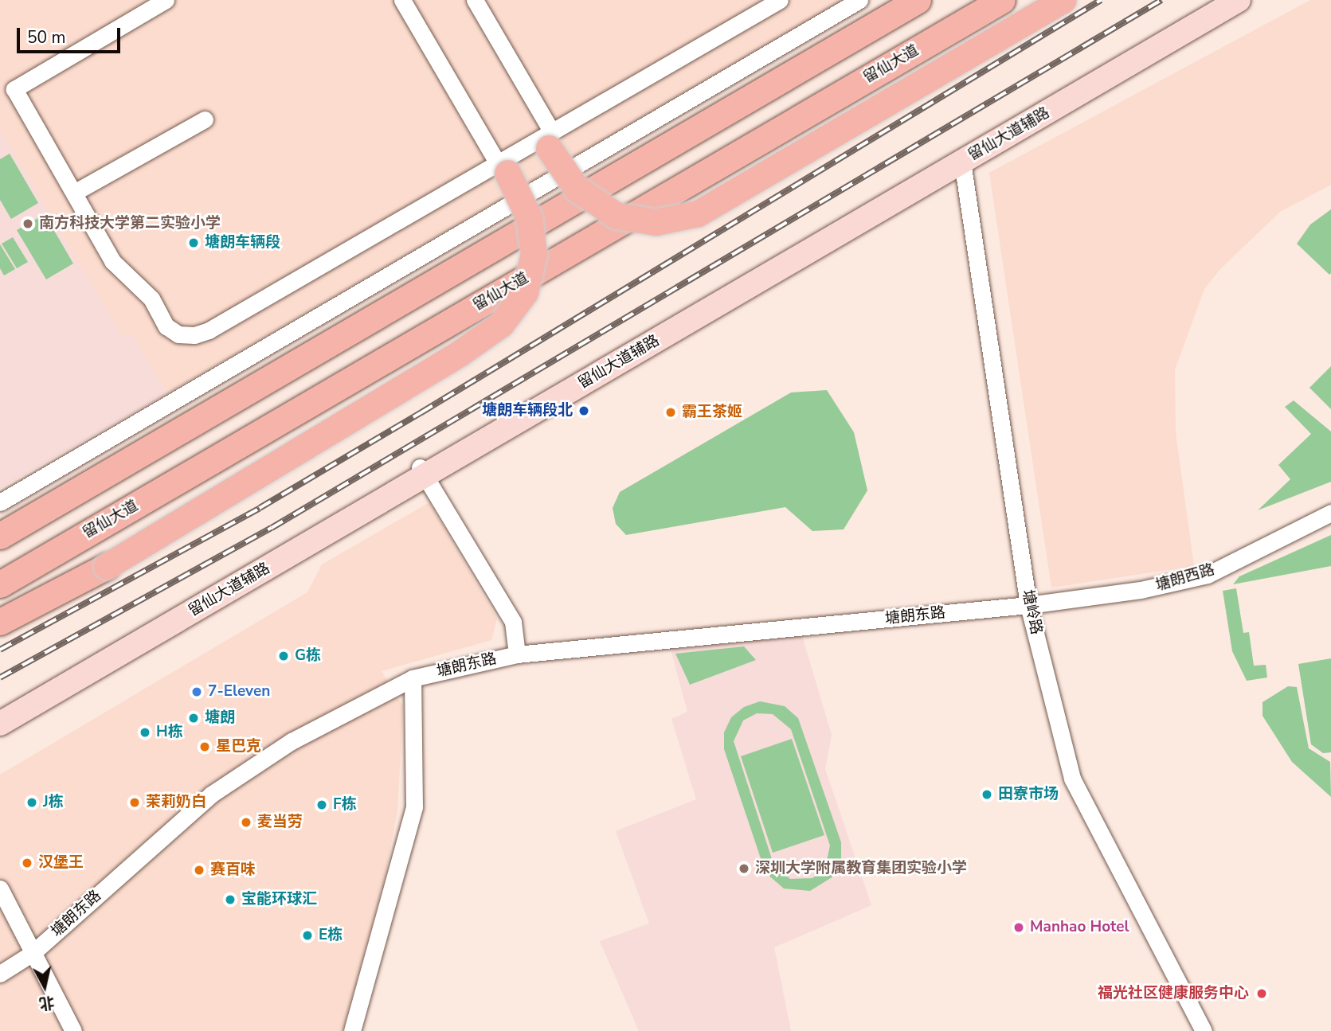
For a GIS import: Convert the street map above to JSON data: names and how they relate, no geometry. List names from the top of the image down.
{
  "streets": {
    "main road": ["留仙大道", "留仙大道辅路"],
    "street": ["塘朗西路", "塘岭路", "塘朗东路"]
  },
  "crossings": [
    ["留仙大道辅路", "塘岭路"],
    ["塘朗西路", "塘岭路"],
    ["塘朗西路", "塘朗东路"],
    ["塘岭路", "塘朗东路"]
  ],
  "places": [
    "南方科技大学第二实验小学",
    "塘朗车辆段",
    "塘朗车辆段北",
    "霸王茶姬",
    "G栋",
    "7-Eleven",
    "塘朗",
    "H栋",
    "星巴克",
    "田寮市场",
    "J栋",
    "茉莉奶白",
    "F栋",
    "麦当劳",
    "汉堡王",
    "深圳大学附属教育集团实验小学",
    "赛百味",
    "宝能环球汇",
    "Manhao Hotel",
    "E栋",
    "福光社区健康服务中心"
  ],
  "scale_bar": "50 m",
  "north": "bottom"
}
